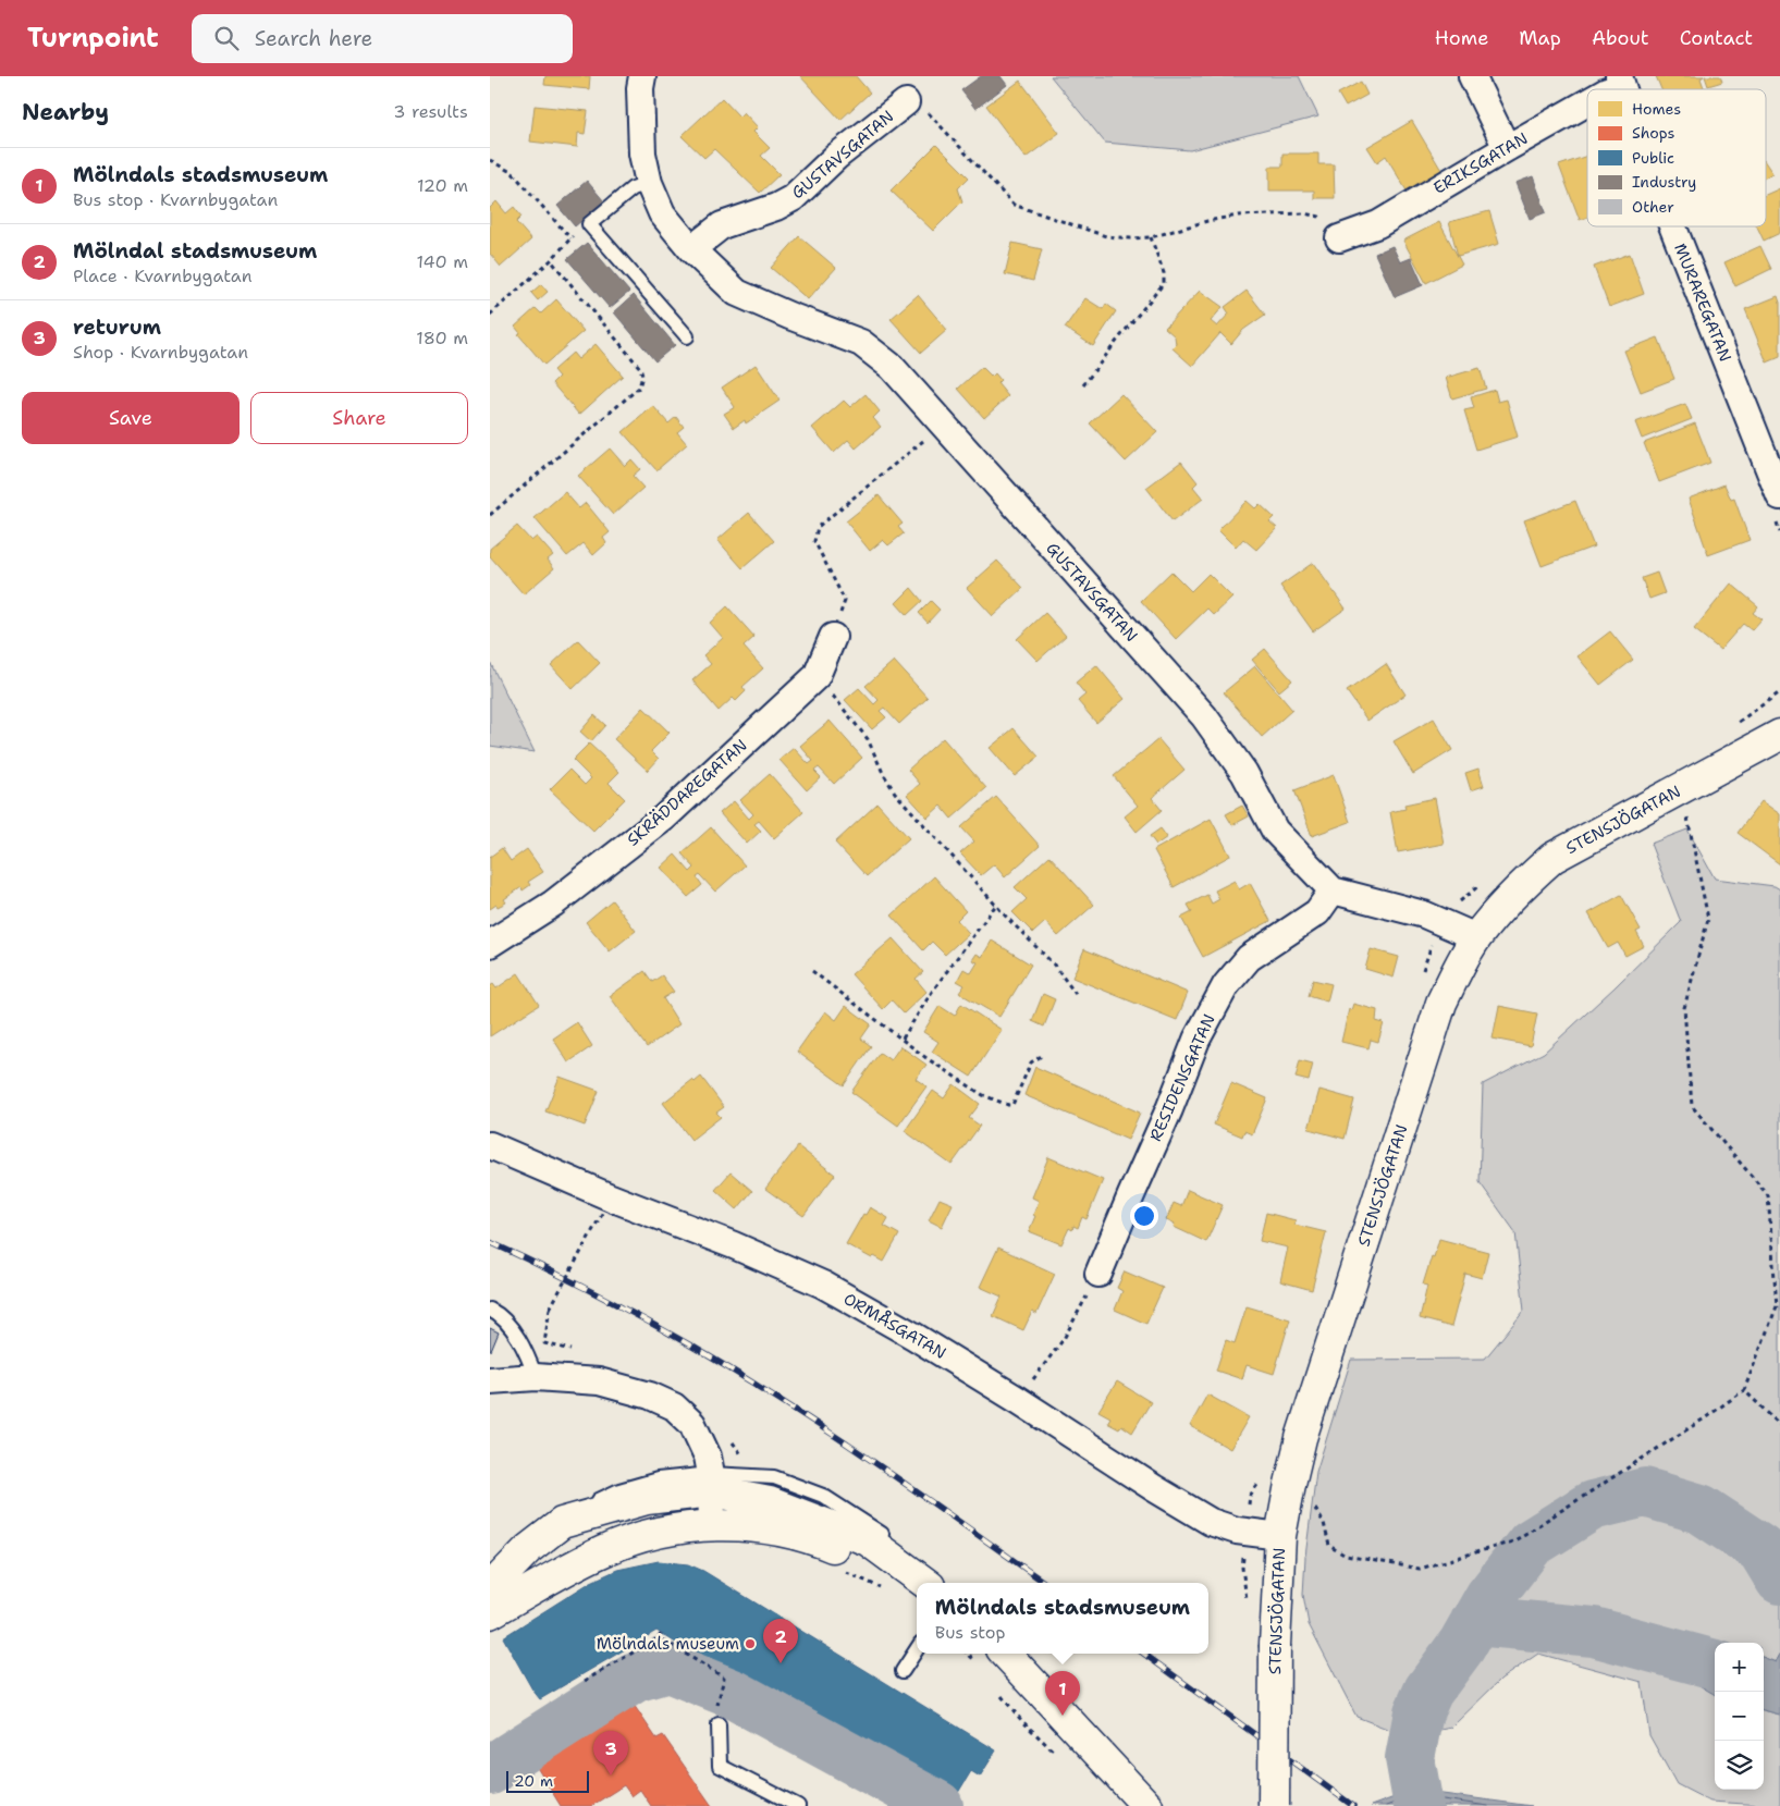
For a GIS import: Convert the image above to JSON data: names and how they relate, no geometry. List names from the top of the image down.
{
  "streets": {
    "street": [
      "GUSTAVSGATAN",
      "ERIKSGATAN",
      "MURAREGATAN",
      "SKRÄDDAREGATAN",
      "STENSJÖGATAN",
      "RESIDENSGATAN",
      "ORMÅSGATAN"
    ]
  },
  "crossings": [
    ["GUSTAVSGATAN", "RESIDENSGATAN"],
    ["STENSJÖGATAN", "ORMÅSGATAN"]
  ],
  "places": ["Mölndals museum"],
  "legend": [
    "Homes",
    "Shops",
    "Public",
    "Industry",
    "Other"
  ],
  "scale_bar": "20 m",
  "page": {
    "header": "Turnpoint",
    "search": "Search here",
    "nav": [
      "Home",
      "Map",
      "About",
      "Contact"
    ],
    "heading": ["Nearby", "3 results"],
    "list": [
      {
        "mark": "1",
        "name": "Mölndals stadsmuseum",
        "note": "Bus stop · Kvarnbygatan",
        "value": "120 m"
      },
      {
        "mark": "2",
        "name": "Mölndal stadsmuseum",
        "note": "Place · Kvarnbygatan",
        "value": "140 m"
      },
      {
        "mark": "3",
        "name": "returum",
        "note": "Shop · Kvarnbygatan",
        "value": "180 m"
      }
    ],
    "buttons": ["Save", "Share"],
    "popup": ["Mölndals stadsmuseum", "Bus stop"],
    "pins": ["2", "1", "3"],
    "map_buttons": ["+", "−"],
    "scale": "20 m"
  }
}
